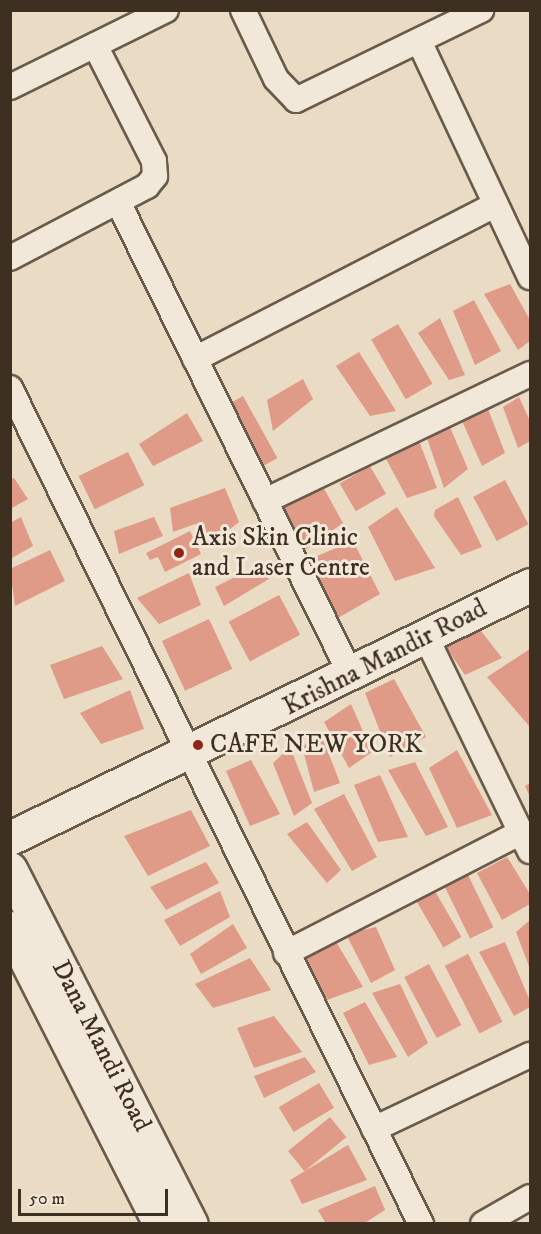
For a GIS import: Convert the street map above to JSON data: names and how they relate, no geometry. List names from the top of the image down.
{
  "streets": {
    "street": ["Krishna Mandir Road", "Dana Mandi Road"]
  },
  "places": ["Axis Skin Clinic and Laser Centre", "CAFE NEW YORK"],
  "scale_bar": "50 m"
}
